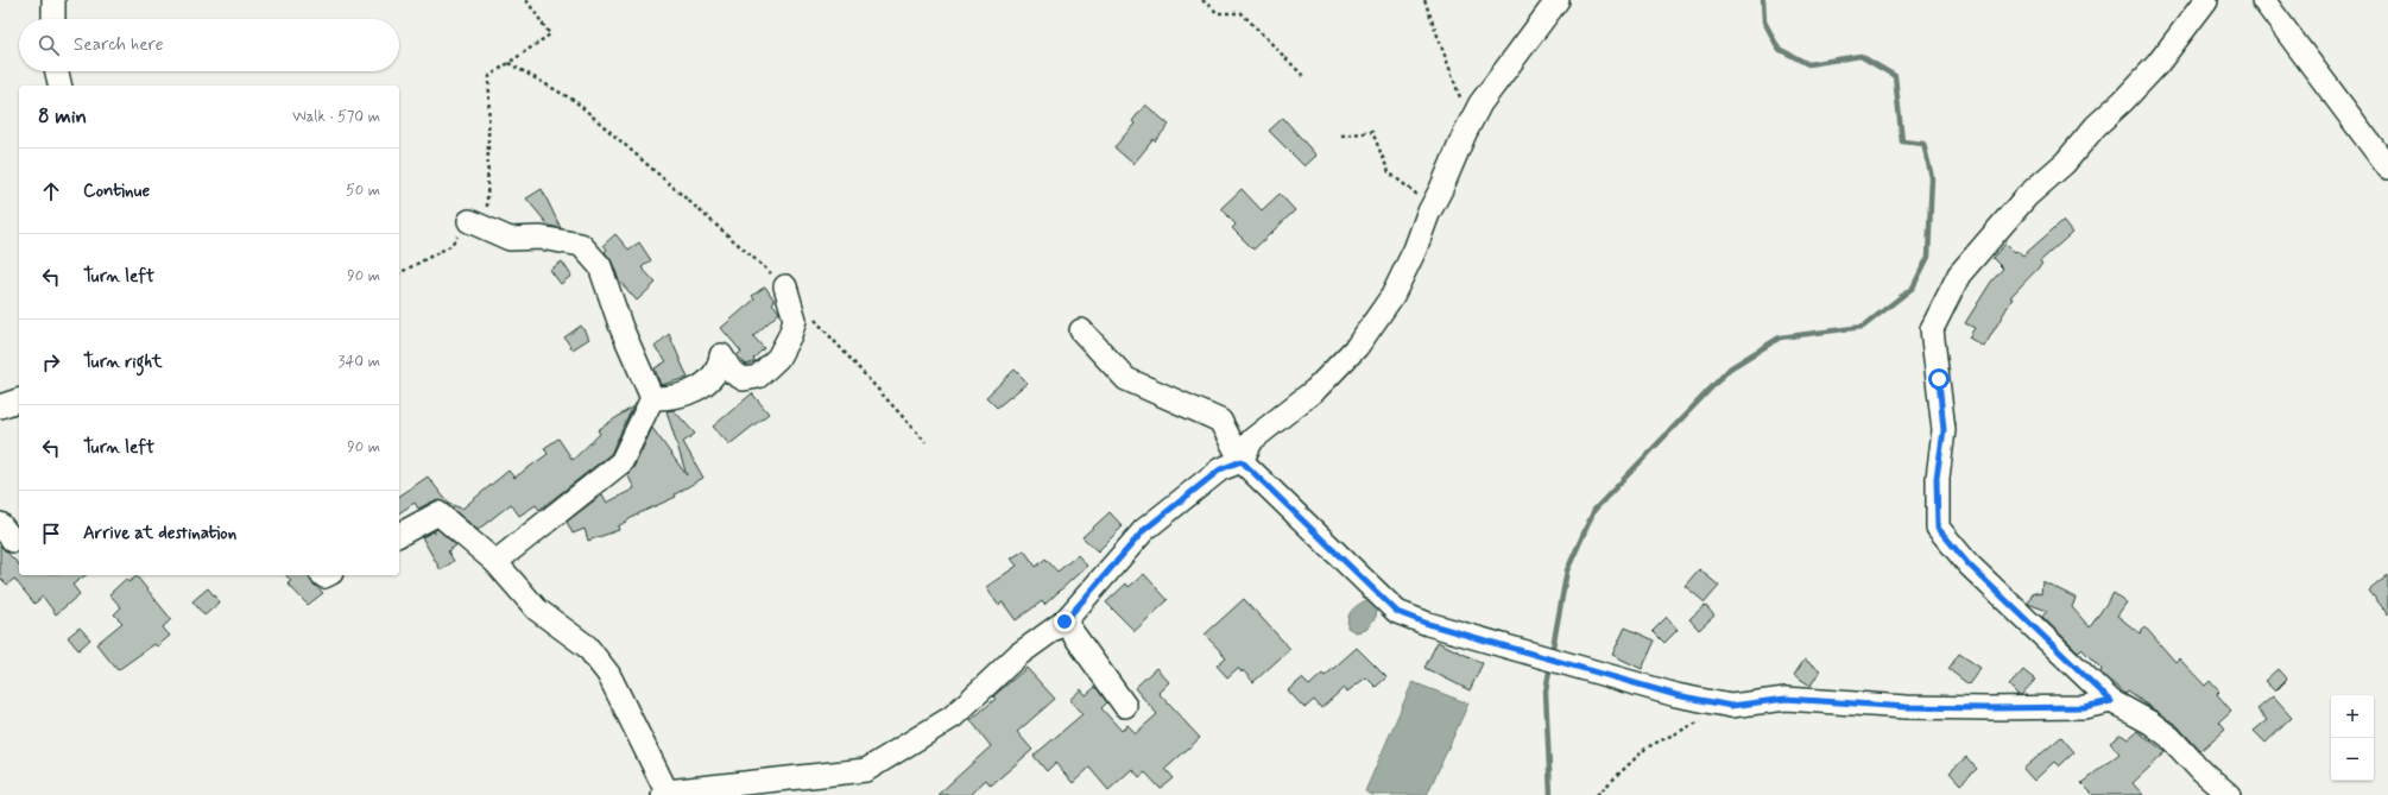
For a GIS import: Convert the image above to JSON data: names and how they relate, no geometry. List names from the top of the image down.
{
  "page": {
    "search": "Search here",
    "heading": ["8 min", "Walk · 570 m"],
    "list": [
      ["Continue", "50 m"],
      ["Turn left", "90 m"],
      ["Turn right", "340 m"],
      ["Turn left", "90 m"],
      "Arrive at destination"
    ],
    "map_buttons": ["+", "−"]
  }
}
